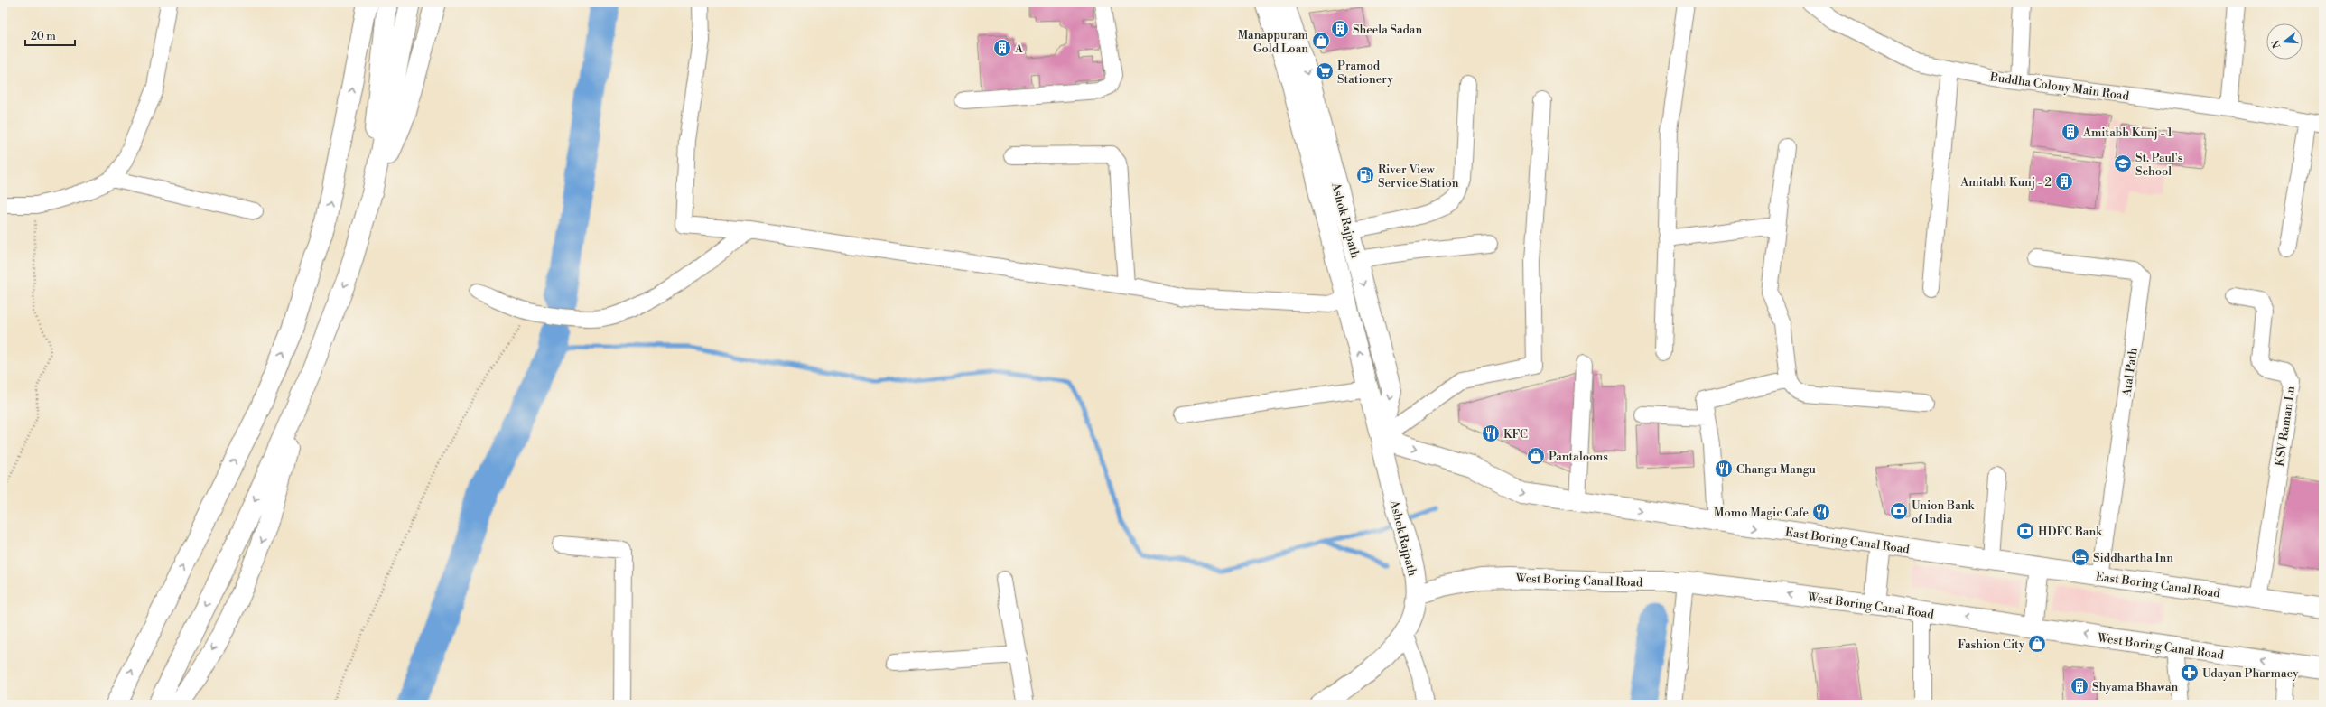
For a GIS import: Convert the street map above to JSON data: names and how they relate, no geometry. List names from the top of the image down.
{
  "streets": {
    "main road": ["Ashok Rajpath", "East Boring Canal Road", "West Boring Canal Road"],
    "street": ["Buddha Colony Main Road", "Atal Path", "KSV Raman Ln"]
  },
  "crossings": [
    ["Ashok Rajpath", "East Boring Canal Road"],
    ["Ashok Rajpath", "West Boring Canal Road"],
    ["Atal Path", "East Boring Canal Road"],
    ["KSV Raman Ln", "East Boring Canal Road"]
  ],
  "one_way": ["East Boring Canal Road", "West Boring Canal Road"],
  "places": {
    "building": [
      "Sheela Sadan",
      "A",
      "Amitabh Kunj - 1",
      "Amitabh Kunj - 2",
      "Shyama Bhawan"
    ],
    "shop": ["Manappuram Gold Loan", "Pantaloons", "Fashion City"],
    "supermarket": ["Pramod Stationery"],
    "school or university": ["St. Paul's School"],
    "fuel station": ["River View Service Station"],
    "restaurant": ["KFC", "Changu Mangu", "Momo Magic Cafe"],
    "bank": ["Union Bank of India", "HDFC Bank"],
    "hotel": ["Siddhartha Inn"],
    "pharmacy": ["Udayan Pharmacy"]
  },
  "scale_bar": "20 m",
  "north": "left"
}
